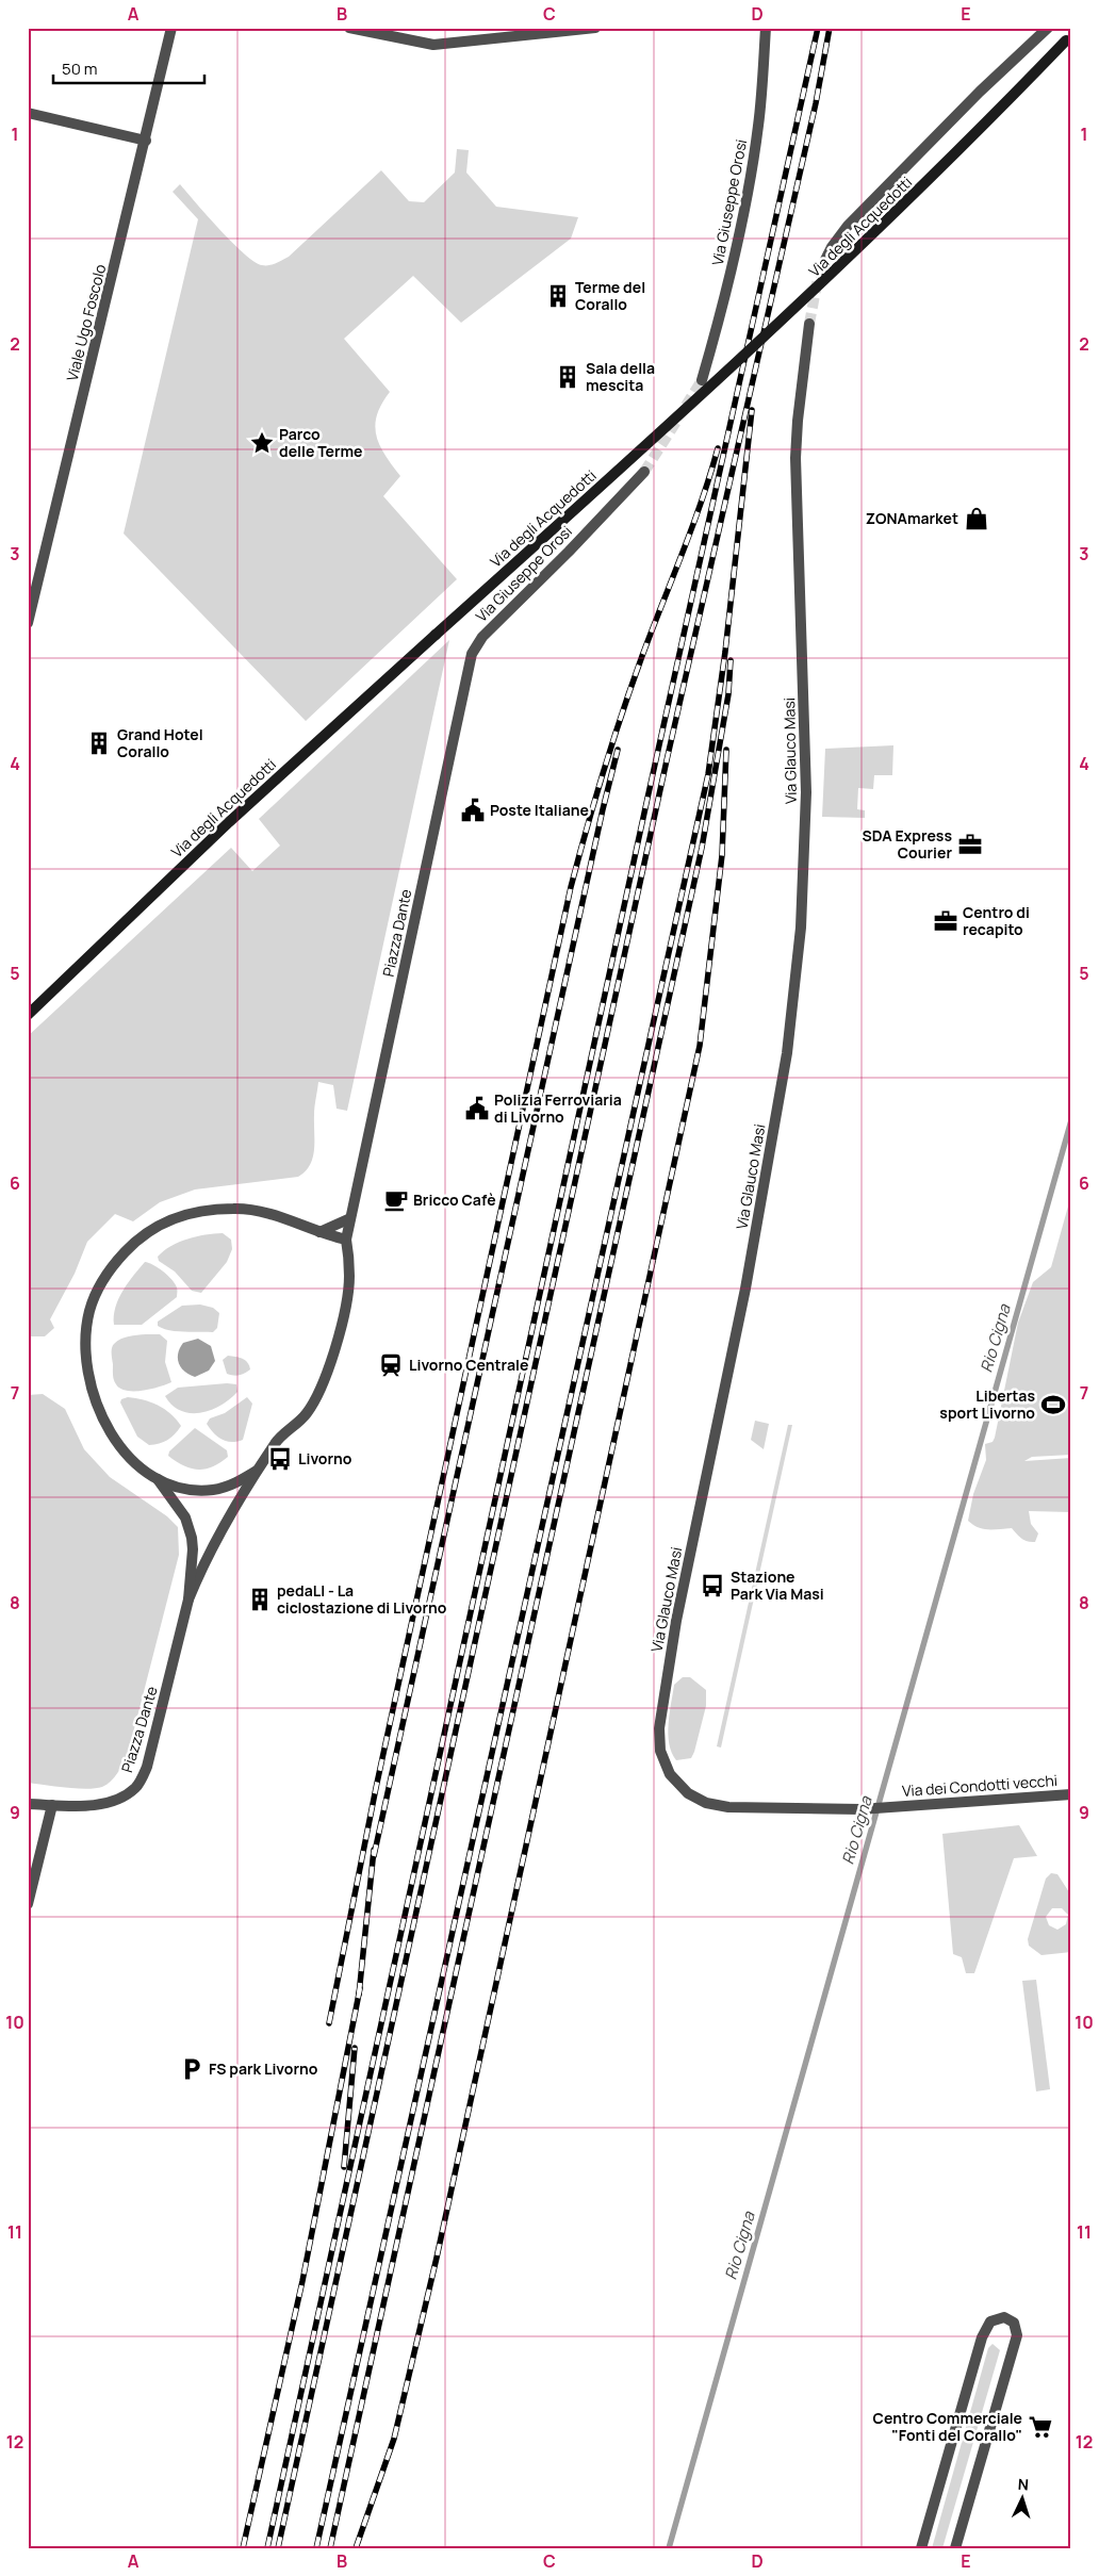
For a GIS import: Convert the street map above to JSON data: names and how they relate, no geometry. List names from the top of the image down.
{
  "streets": {
    "main road": ["Via degli Acquedotti"],
    "street": [
      "Via Giuseppe Orosi",
      "Viale Ugo Foscolo",
      "Via Glauco Masi",
      "Piazza Dante",
      "Via dei Condotti vecchi"
    ]
  },
  "crossings": [
    ["Via Giuseppe Orosi", "Piazza Dante"],
    ["Via Glauco Masi", "Via dei Condotti vecchi"]
  ],
  "water": ["Rio Cigna"],
  "places": {
    "building": [
      "Terme del Corallo",
      "Sala della mescita",
      "Grand Hotel Corallo",
      "pedaLI - La ciclostazione di Livorno"
    ],
    "place": ["Parco delle Terme"],
    "shop": ["ZONAmarket"],
    "public building": ["Poste Italiane", "Polizia Ferroviaria di Livorno"],
    "office": ["SDA Express Courier", "Centro di recapito"],
    "cafe": ["Bricco Cafè"],
    "station": ["Livorno Centrale"],
    "sports": ["Libertas sport Livorno"],
    "bus stop": ["Livorno", "Stazione Park Via Masi"],
    "parking": ["FS park Livorno"],
    "supermarket": ["Centro Commerciale \"Fonti del Corallo\""]
  },
  "scale_bar": "50 m",
  "north": "top",
  "grid": {
    "columns": [
      "A",
      "B",
      "C",
      "D",
      "E"
    ],
    "rows": [
      "1",
      "2",
      "3",
      "4",
      "5",
      "6",
      "7",
      "8",
      "9",
      "10",
      "11",
      "12"
    ]
  }
}
